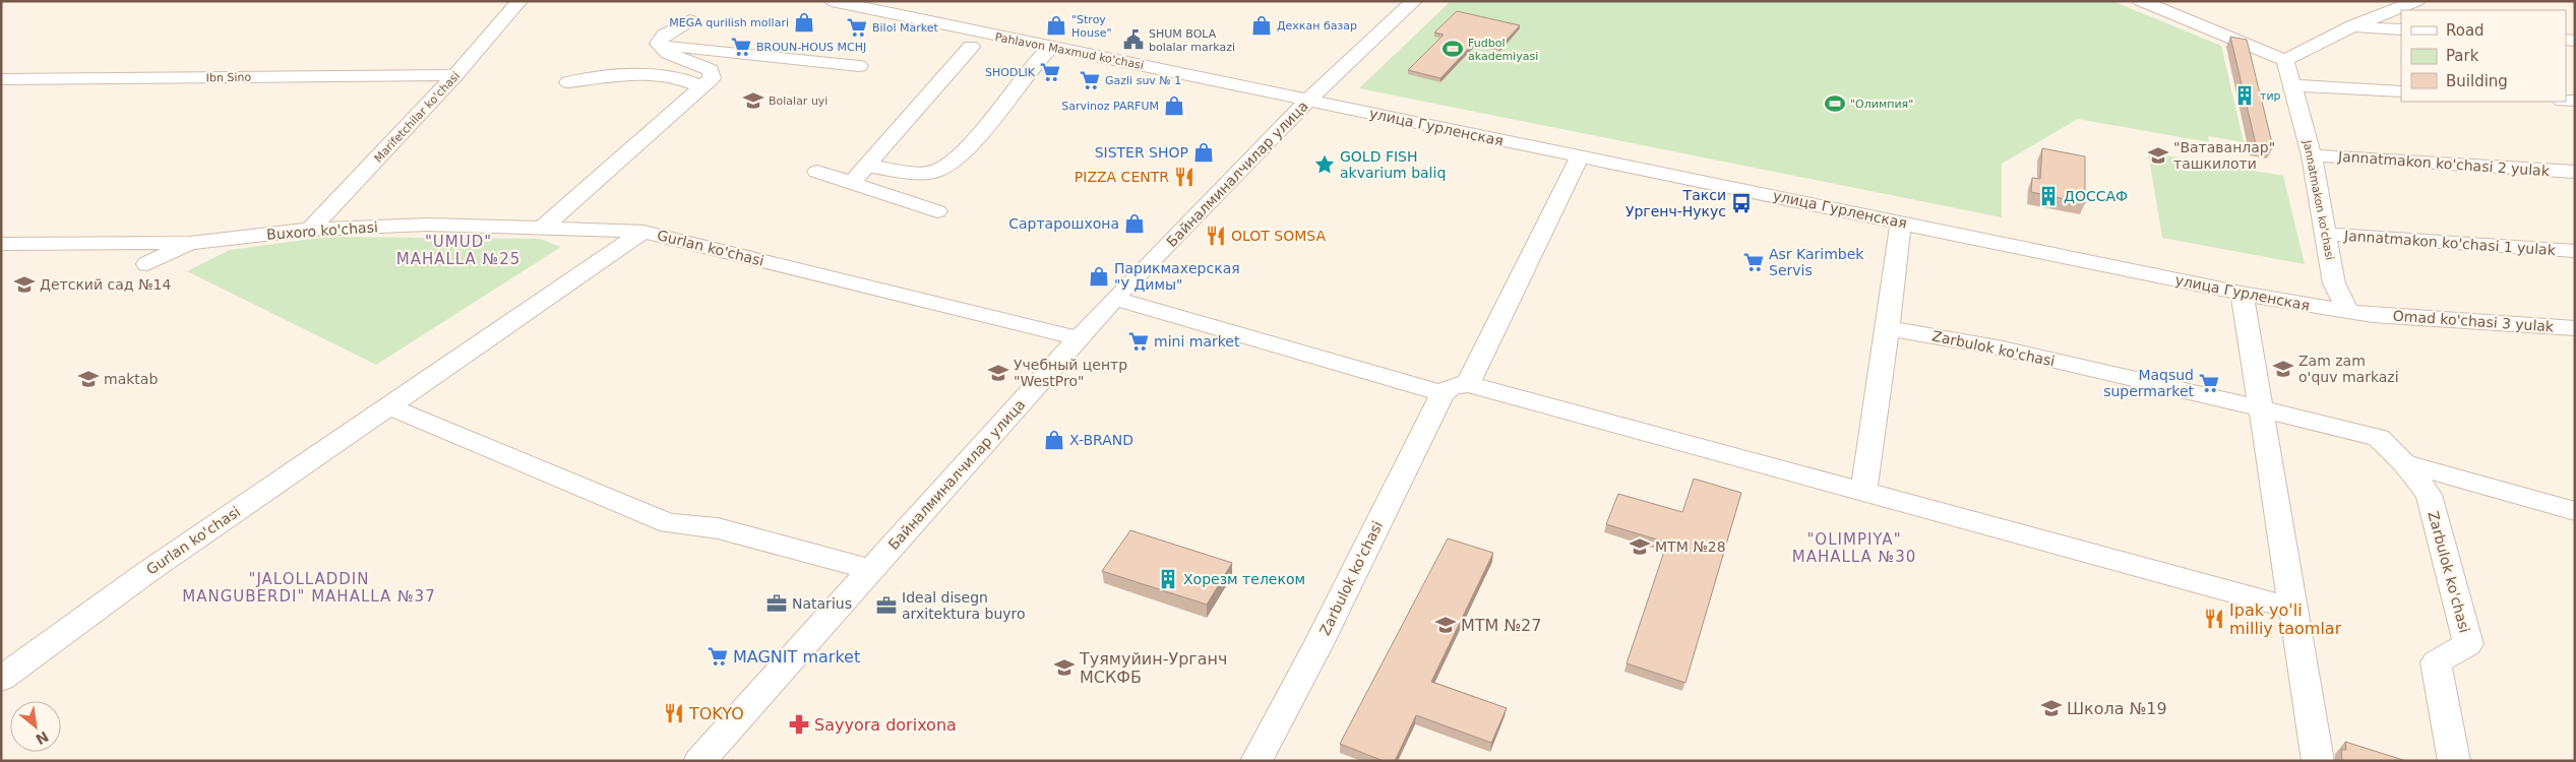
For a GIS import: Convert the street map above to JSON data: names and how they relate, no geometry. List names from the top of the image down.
{
  "streets": {
    "street": [
      "Pahlavon Maxmud ko'chasi",
      "Ibn Sino",
      "Marifetchilar ko'chasi",
      "улица Гурленская",
      "Jannatmakon ko'chasi 2 yulak",
      "Байналминалчилар улица",
      "Jannatmakon ko'chasi",
      "Buxoro ko'chasi",
      "Jannatmakon ko'chasi 1 yulak",
      "Gurlan ko'chasi",
      "Omad ko'chasi 3 yulak",
      "Zarbulok ko'chasi"
    ]
  },
  "crossings": [
    ["Pahlavon Maxmud ko'chasi", "улица Гурленская"],
    ["Pahlavon Maxmud ko'chasi", "Байналминалчилар улица"],
    ["Ibn Sino", "Marifetchilar ko'chasi"],
    ["Marifetchilar ko'chasi", "Buxoro ko'chasi"],
    ["улица Гурленская", "Байналминалчилар улица"],
    ["улица Гурленская", "Jannatmakon ko'chasi"],
    ["улица Гурленская", "Omad ko'chasi 3 yulak"],
    ["Jannatmakon ko'chasi 2 yulak", "Jannatmakon ko'chasi"],
    ["Байналминалчилар улица", "Gurlan ko'chasi"],
    ["Jannatmakon ko'chasi", "Jannatmakon ko'chasi 1 yulak"],
    ["Buxoro ko'chasi", "Gurlan ko'chasi"]
  ],
  "districts": ["\"UMUD\" MAHALLA №25", "\"OLIMPIYA\" MAHALLA №30", "\"JALOLLADDIN MANGUBERDI\" MAHALLA №37"],
  "places": {
    "shop": [
      "MEGA qurilish mollari",
      "\"Stroy House\"",
      "Дехкан базар",
      "Sarvinoz PARFUM",
      "SISTER SHOP",
      "Сартарошхона",
      "Парикмахерская \"У Димы\"",
      "X-BRAND"
    ],
    "supermarket": [
      "Bilol Market",
      "BROUN-HOUS MCHJ",
      "SHODLIK",
      "Gazli suv № 1",
      "Asr Karimbek Servis",
      "mini market",
      "Maqsud supermarket",
      "MAGNIT market"
    ],
    "public building": ["SHUM BOLA bolalar markazi"],
    "sports": ["Fudbol akademiyasi", "\"Олимпия\""],
    "building": ["тир", "ДОССАФ", "Хорезм телеком"],
    "school or university": [
      "Bolalar uyi",
      "\"Ватаванлар\" ташкилоти",
      "Детский сад №14",
      "Zam zam o'quv markazi",
      "Учебный центр \"WestPro\"",
      "maktab",
      "MTM №28",
      "MTM №27",
      "Туямуйин-Урганч МСКФБ",
      "Школа №19"
    ],
    "place": ["GOLD FISH akvarium baliq"],
    "restaurant": [
      "PIZZA CENTR",
      "OLOT SOMSA",
      "Ipak yo'li milliy taomlar",
      "TOKYO"
    ],
    "bus stop": ["Такси Ургенч-Нукус"],
    "office": ["Natarius", "Ideal disegn arxitektura buyro"],
    "pharmacy": ["Sayyora dorixona"]
  },
  "legend": ["Road", "Park", "Building"],
  "north": "bottom right"
}
